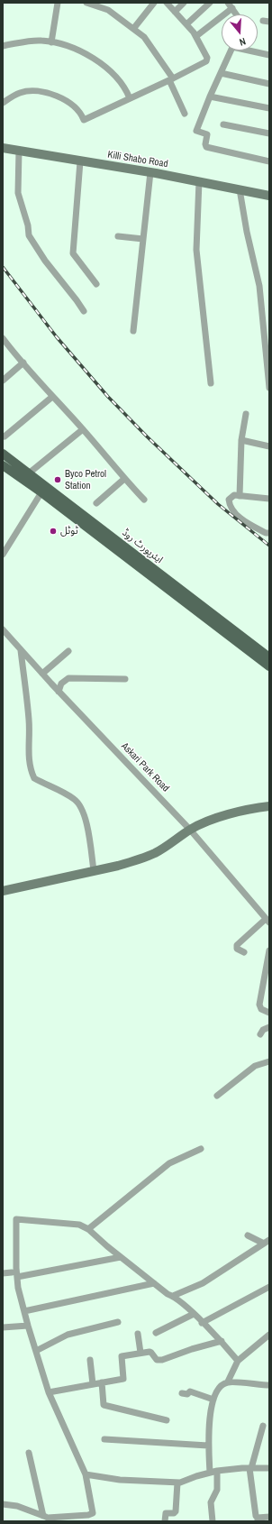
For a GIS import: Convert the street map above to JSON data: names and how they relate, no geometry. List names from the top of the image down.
{
  "streets": {
    "main road": ["ایئرپورٹ روڈ"],
    "street": ["Killi Shabo Road", "Askari Park Road"]
  },
  "places": ["Byco Petrol Station", "ٹوٹل"],
  "north": "bottom"
}
